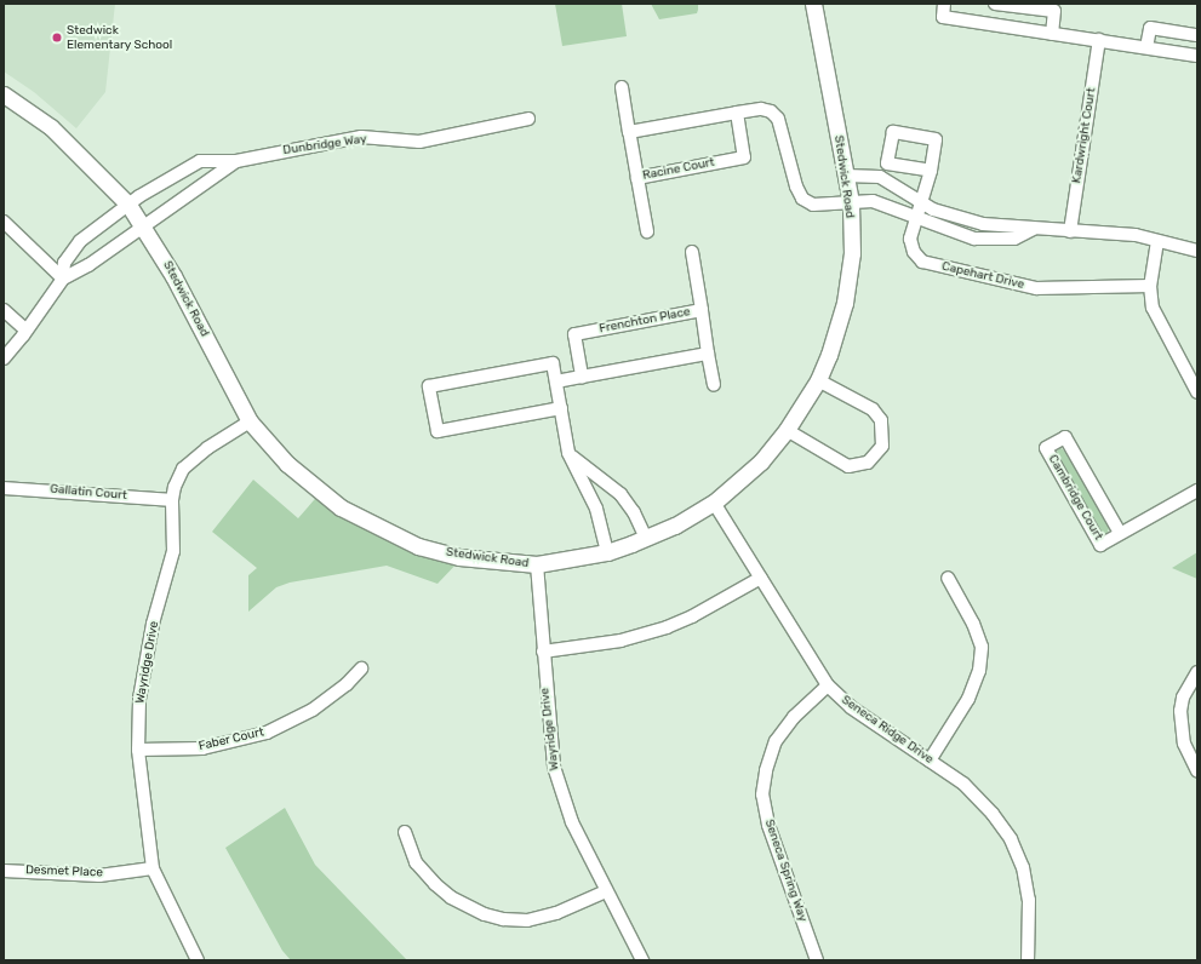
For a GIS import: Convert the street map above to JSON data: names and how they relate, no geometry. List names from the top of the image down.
{
  "streets": {
    "street": [
      "Kardwright Court",
      "Dunbridge Way",
      "Racine Court",
      "Stedwick Road",
      "Capehart Drive",
      "Frenchton Place",
      "Gallatin Court",
      "Cambridge Court",
      "Wayridge Drive",
      "Seneca Ridge Drive",
      "Faber Court",
      "Seneca Spring Way",
      "Desmet Place"
    ]
  },
  "crossings": [
    ["Dunbridge Way", "Stedwick Road"],
    ["Stedwick Road", "Wayridge Drive"],
    ["Stedwick Road", "Seneca Ridge Drive"],
    ["Gallatin Court", "Wayridge Drive"],
    ["Wayridge Drive", "Faber Court"],
    ["Wayridge Drive", "Desmet Place"],
    ["Seneca Ridge Drive", "Seneca Spring Way"]
  ],
  "places": ["Stedwick Elementary School"]
}
